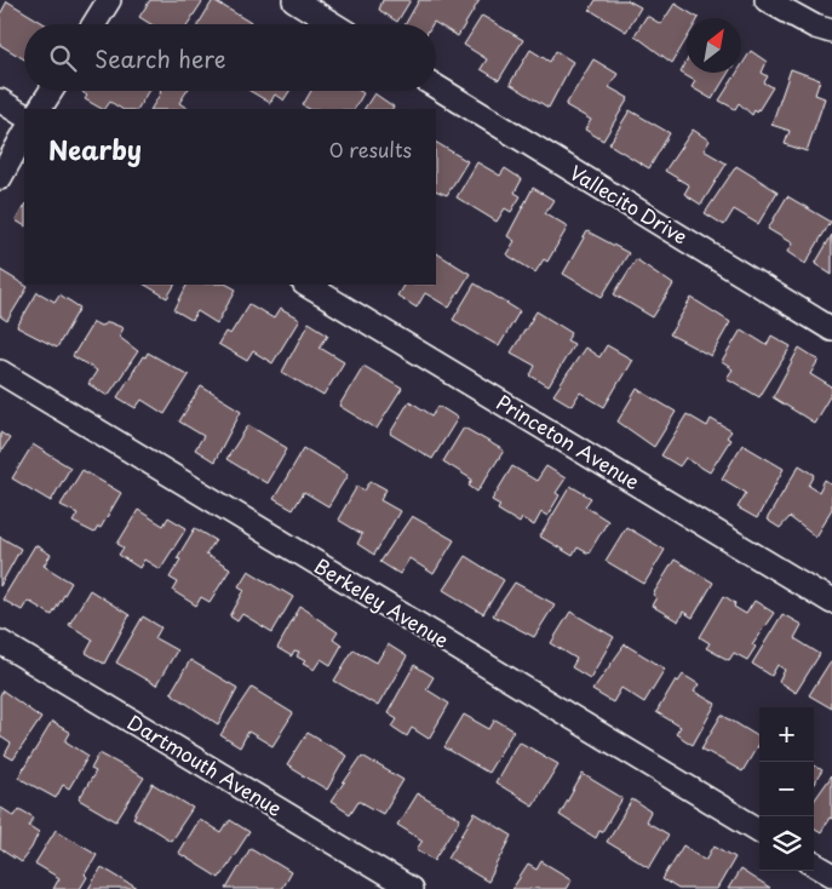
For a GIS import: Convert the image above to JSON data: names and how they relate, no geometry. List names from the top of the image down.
{
  "streets": {
    "street": [
      "Vallecito Drive",
      "Princeton Avenue",
      "Berkeley Avenue",
      "Dartmouth Avenue"
    ]
  },
  "north": "top right",
  "page": {
    "search": "Search here",
    "heading": ["Nearby", "0 results"],
    "map_buttons": ["+", "−"]
  }
}
